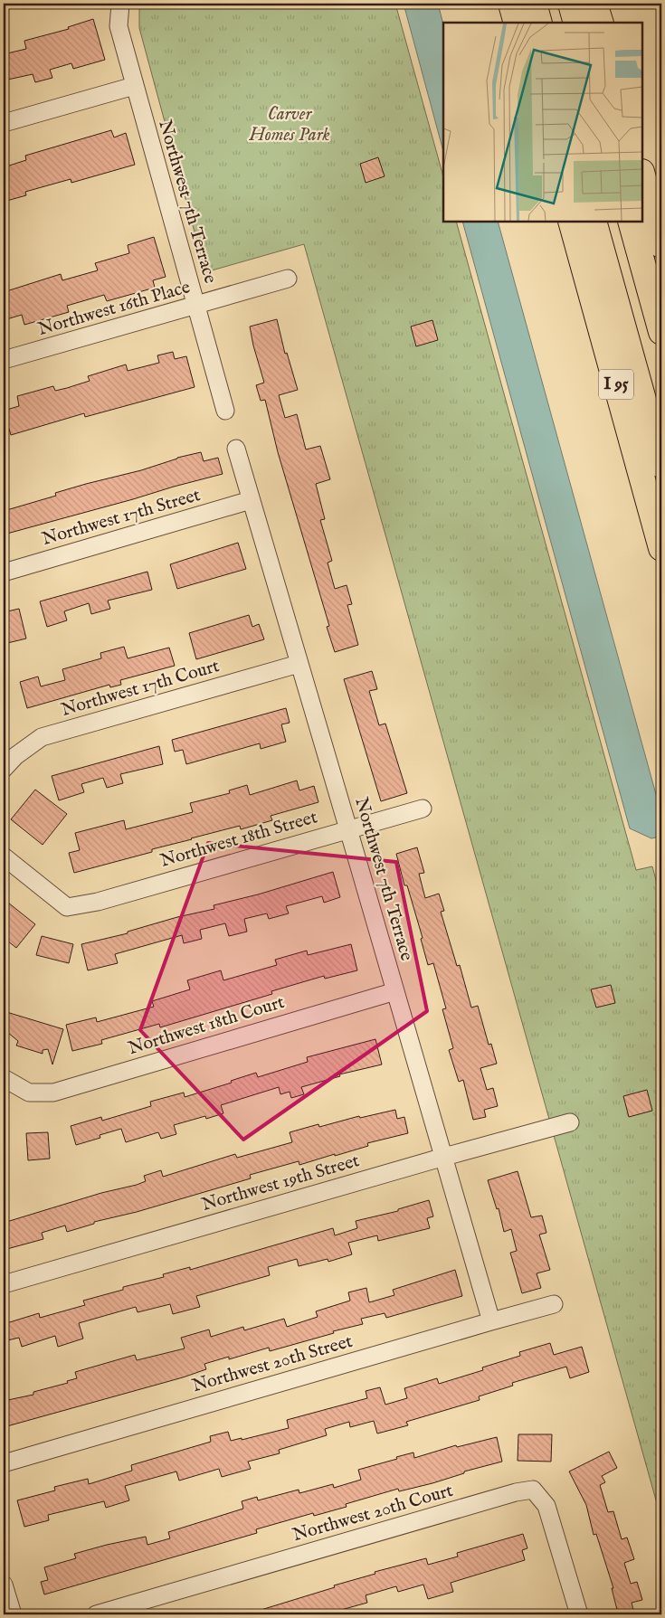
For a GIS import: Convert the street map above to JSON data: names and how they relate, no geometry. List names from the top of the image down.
{
  "streets": {
    "highway": ["I 95"],
    "street": [
      "Northwest 7th Terrace",
      "Northwest 16th Place",
      "Northwest 17th Street",
      "Northwest 17th Court",
      "Northwest 18th Street",
      "Northwest 18th Court",
      "Northwest 19th Street",
      "Northwest 20th Street",
      "Northwest 20th Court"
    ]
  },
  "crossings": [
    ["Northwest 7th Terrace", "Northwest 16th Place"],
    ["Northwest 7th Terrace", "Northwest 17th Street"],
    ["Northwest 7th Terrace", "Northwest 17th Court"],
    ["Northwest 7th Terrace", "Northwest 18th Street"],
    ["Northwest 7th Terrace", "Northwest 18th Court"],
    ["Northwest 7th Terrace", "Northwest 19th Street"],
    ["Northwest 7th Terrace", "Northwest 20th Street"]
  ],
  "parks": ["Carver Homes Park"]
}
